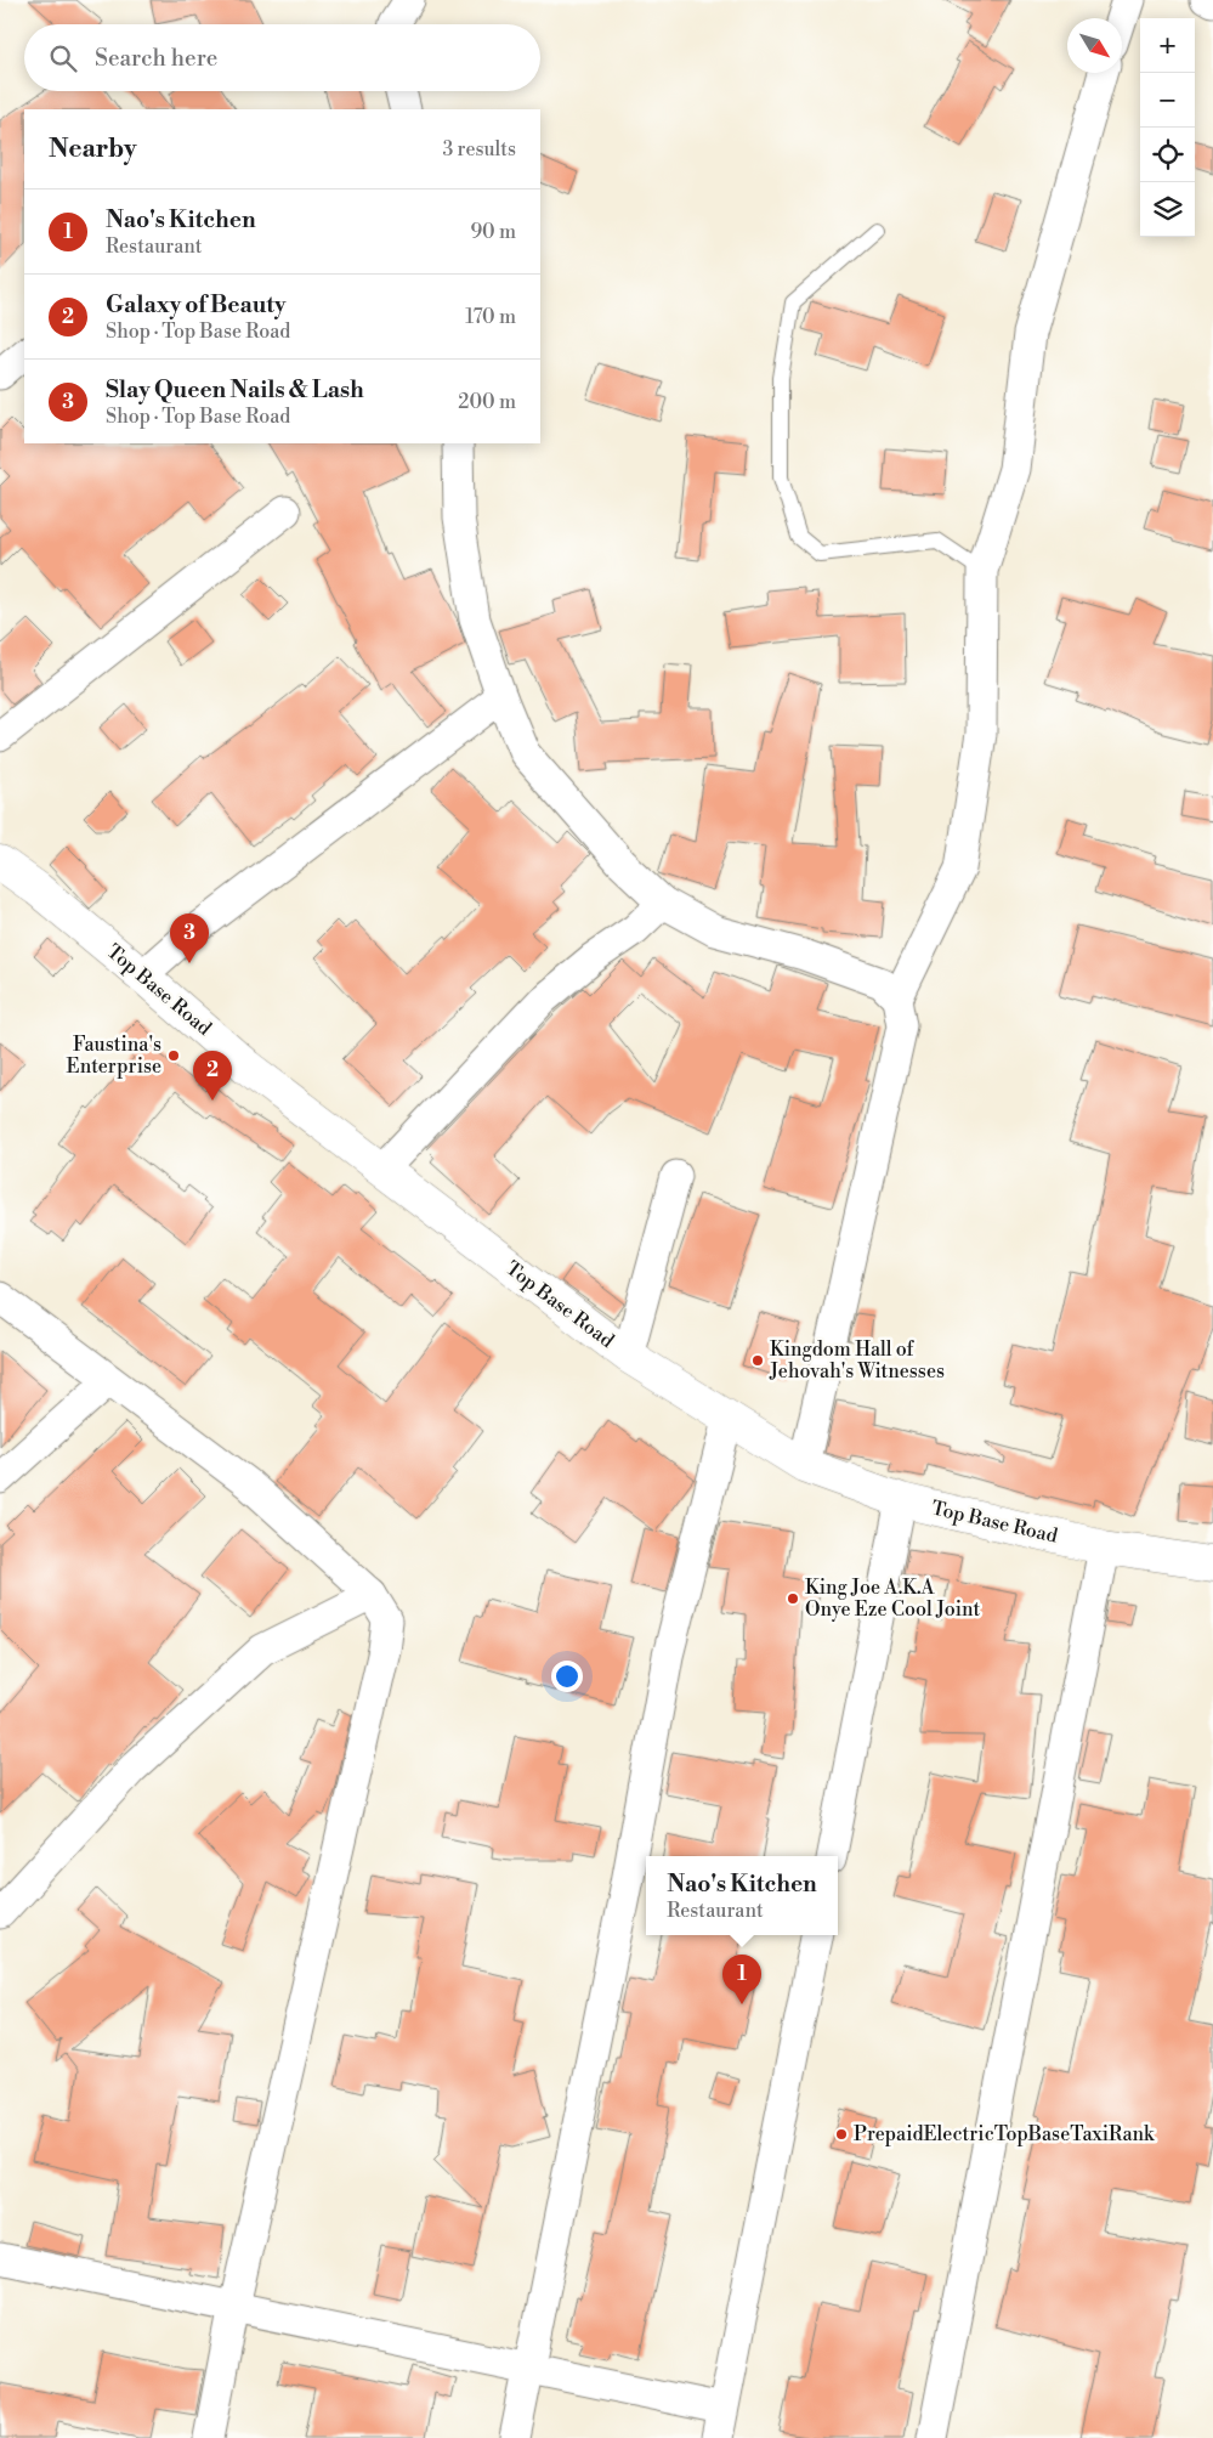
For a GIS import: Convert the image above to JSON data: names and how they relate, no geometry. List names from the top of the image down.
{
  "streets": {
    "street": ["Top Base Road"]
  },
  "places": [
    "Faustina's Enterprise",
    "Kingdom Hall of Jehovah's Witnesses",
    "King Joe A.K.A Onye Eze Cool Joint",
    "PrepaidElectricTopBaseTaxiRank"
  ],
  "north": "bottom right",
  "page": {
    "map_buttons": ["+", "−"],
    "search": "Search here",
    "heading": ["Nearby", "3 results"],
    "list": [
      {
        "mark": "1",
        "name": "Nao's Kitchen",
        "note": "Restaurant",
        "value": "90 m"
      },
      {
        "mark": "2",
        "name": "Galaxy of Beauty",
        "note": "Shop · Top Base Road",
        "value": "170 m"
      },
      {
        "mark": "3",
        "name": "Slay Queen Nails & Lash",
        "note": "Shop · Top Base Road",
        "value": "200 m"
      }
    ],
    "pins": ["3", "2", "1"],
    "popup": ["Nao's Kitchen", "Restaurant"]
  }
}
